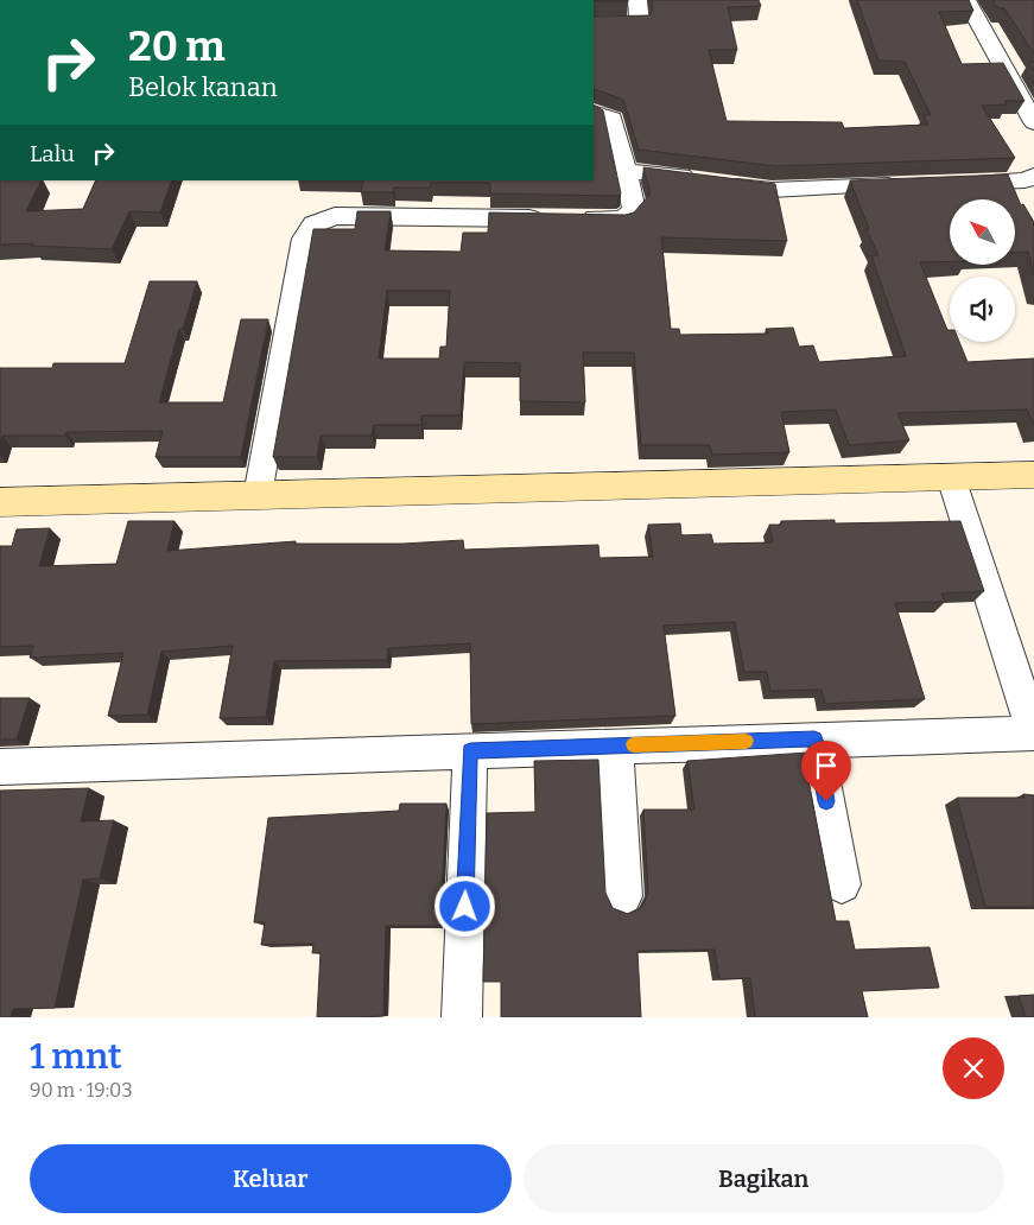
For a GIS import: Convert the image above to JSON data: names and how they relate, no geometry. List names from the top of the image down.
{
  "north": "top left",
  "page": {
    "turn": ["20 m", "Belok kanan"],
    "then": "Lalu",
    "heading": ["1 mnt", "90 m · 19:03"],
    "buttons": ["Keluar", "Bagikan"]
  }
}
